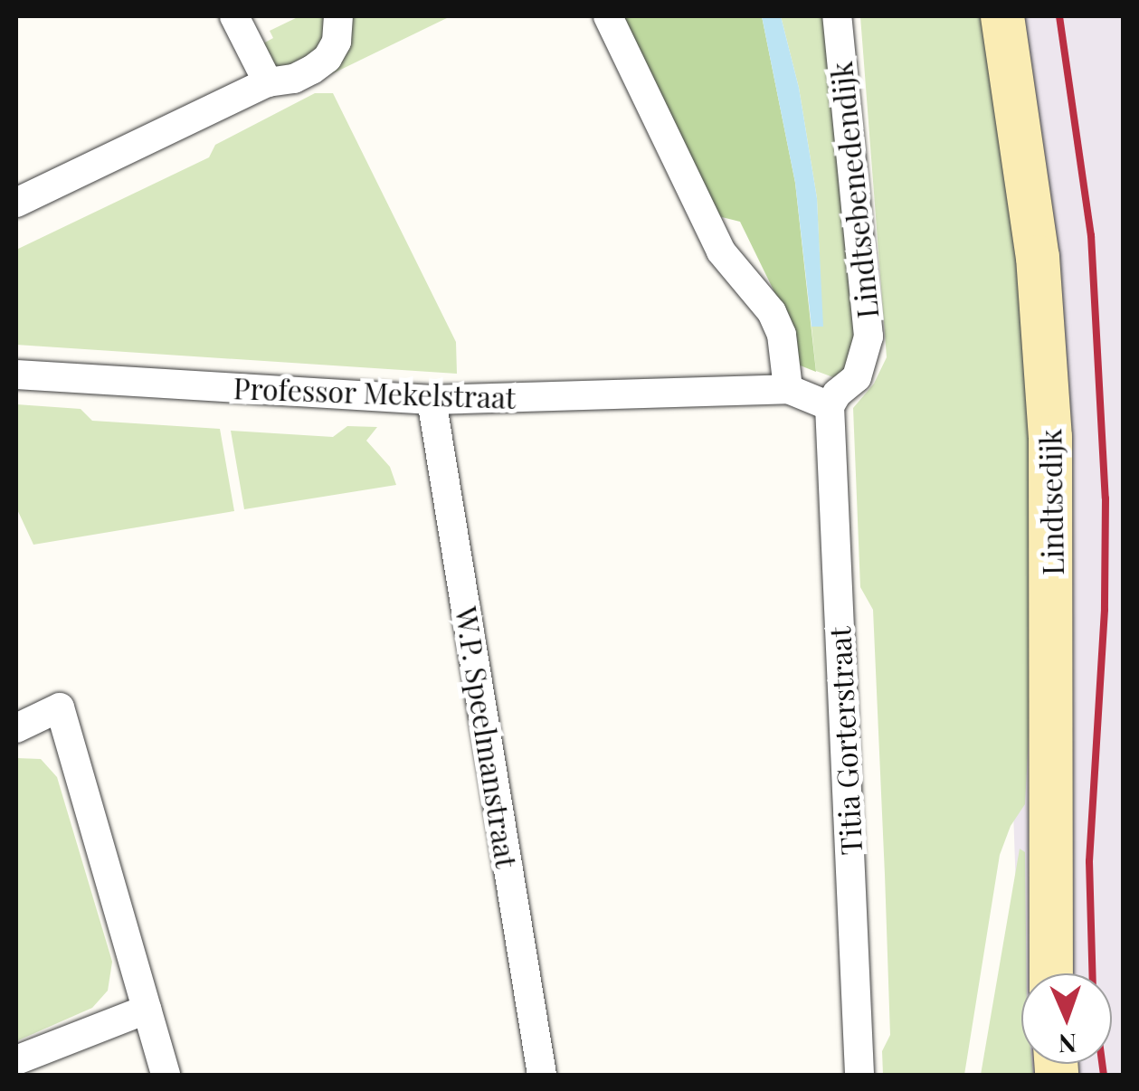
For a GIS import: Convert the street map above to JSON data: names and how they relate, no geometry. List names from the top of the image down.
{
  "streets": {
    "main road": ["Lindtsedijk"],
    "street": [
      "Lindtsebenedendijk",
      "Professor Mekelstraat",
      "W.P. Speelmanstraat",
      "Titia Gorterstraat"
    ]
  },
  "crossings": [
    ["Lindtsebenedendijk", "Professor Mekelstraat"],
    ["Lindtsebenedendijk", "Titia Gorterstraat"],
    ["Professor Mekelstraat", "W.P. Speelmanstraat"],
    ["Professor Mekelstraat", "Titia Gorterstraat"]
  ],
  "north": "bottom"
}
